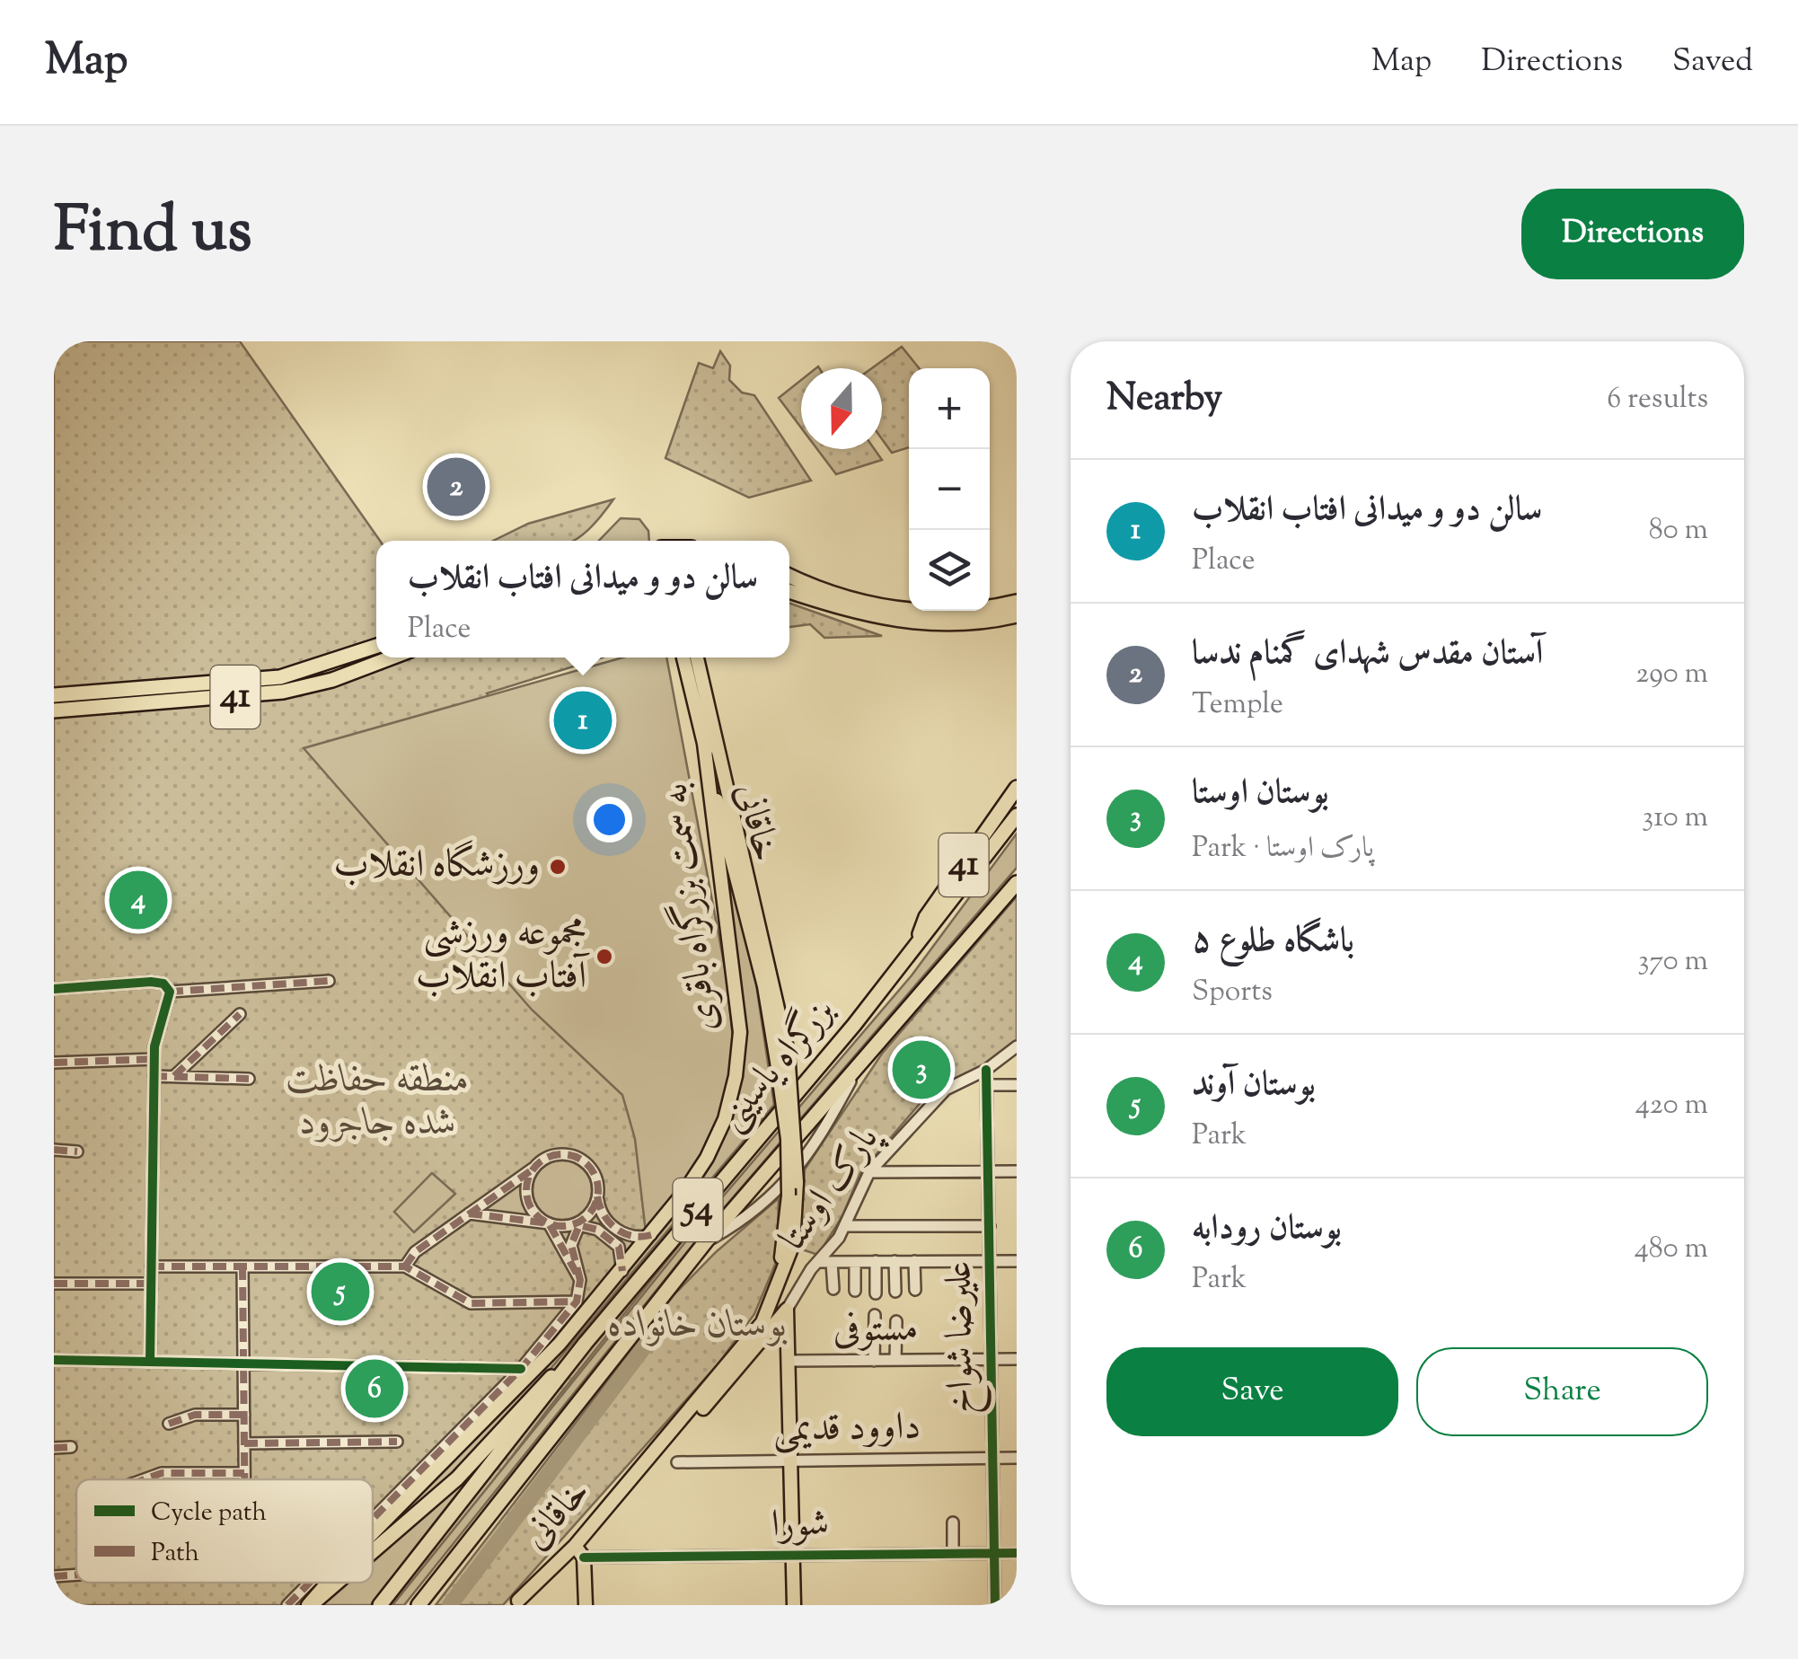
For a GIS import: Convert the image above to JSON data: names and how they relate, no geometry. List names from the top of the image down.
{
  "streets": {
    "highway": ["41", "بزرگراه یاسینی", "54"],
    "main road": ["خاقانی", "به سمت بزرگراه باقری"],
    "street": [
      "پارک اوستا",
      "مستوفی",
      "علیرضا شواخ",
      "داوود قدیمی",
      "شورا"
    ]
  },
  "crossings": [
    ["41", "بزرگراه یاسینی"],
    ["خاقانی", "به سمت بزرگراه باقری"],
    ["پارک اوستا", "علیرضا شواخ"],
    ["مستوفی", "علیرضا شواخ"],
    ["علیرضا شواخ", "داوود قدیمی"],
    ["علیرضا شواخ", "شورا"]
  ],
  "parks": ["منطقه حفاظت شده جاجرود", "بوستان خانواده"],
  "places": ["ورزشگاه انقلاب", "مجموعه ورزشی آفتاب انقلاب"],
  "legend": ["Cycle path", "Path"],
  "north": "bottom",
  "page": {
    "header": "Map",
    "nav": ["Map", "Directions", "Saved"],
    "title": "Find us",
    "buttons": [
      "Directions",
      ["Save", "Share"]
    ],
    "heading": ["Nearby", "6 results"],
    "map_buttons": ["+", "−"],
    "pins": [
      "2",
      "1",
      "4",
      "3",
      "5",
      "6"
    ],
    "list": [
      {
        "mark": "1",
        "name": "سالن دو و میدانی افتاب انقلاب",
        "note": "Place",
        "value": "80 m"
      },
      {
        "mark": "2",
        "name": "آستان مقدس شهدای گمنام ندسا",
        "note": "Temple",
        "value": "290 m"
      },
      {
        "mark": "3",
        "name": "بوستان اوستا",
        "note": "Park · پارک اوستا",
        "value": "310 m"
      },
      {
        "mark": "4",
        "name": "باشگاه طلوع ۵",
        "note": "Sports",
        "value": "370 m"
      },
      {
        "mark": "5",
        "name": "بوستان آوند",
        "note": "Park",
        "value": "420 m"
      },
      {
        "mark": "6",
        "name": "بوستان رودابه",
        "note": "Park",
        "value": "480 m"
      }
    ],
    "popup": ["سالن دو و میدانی افتاب انقلاب", "Place"]
  }
}
